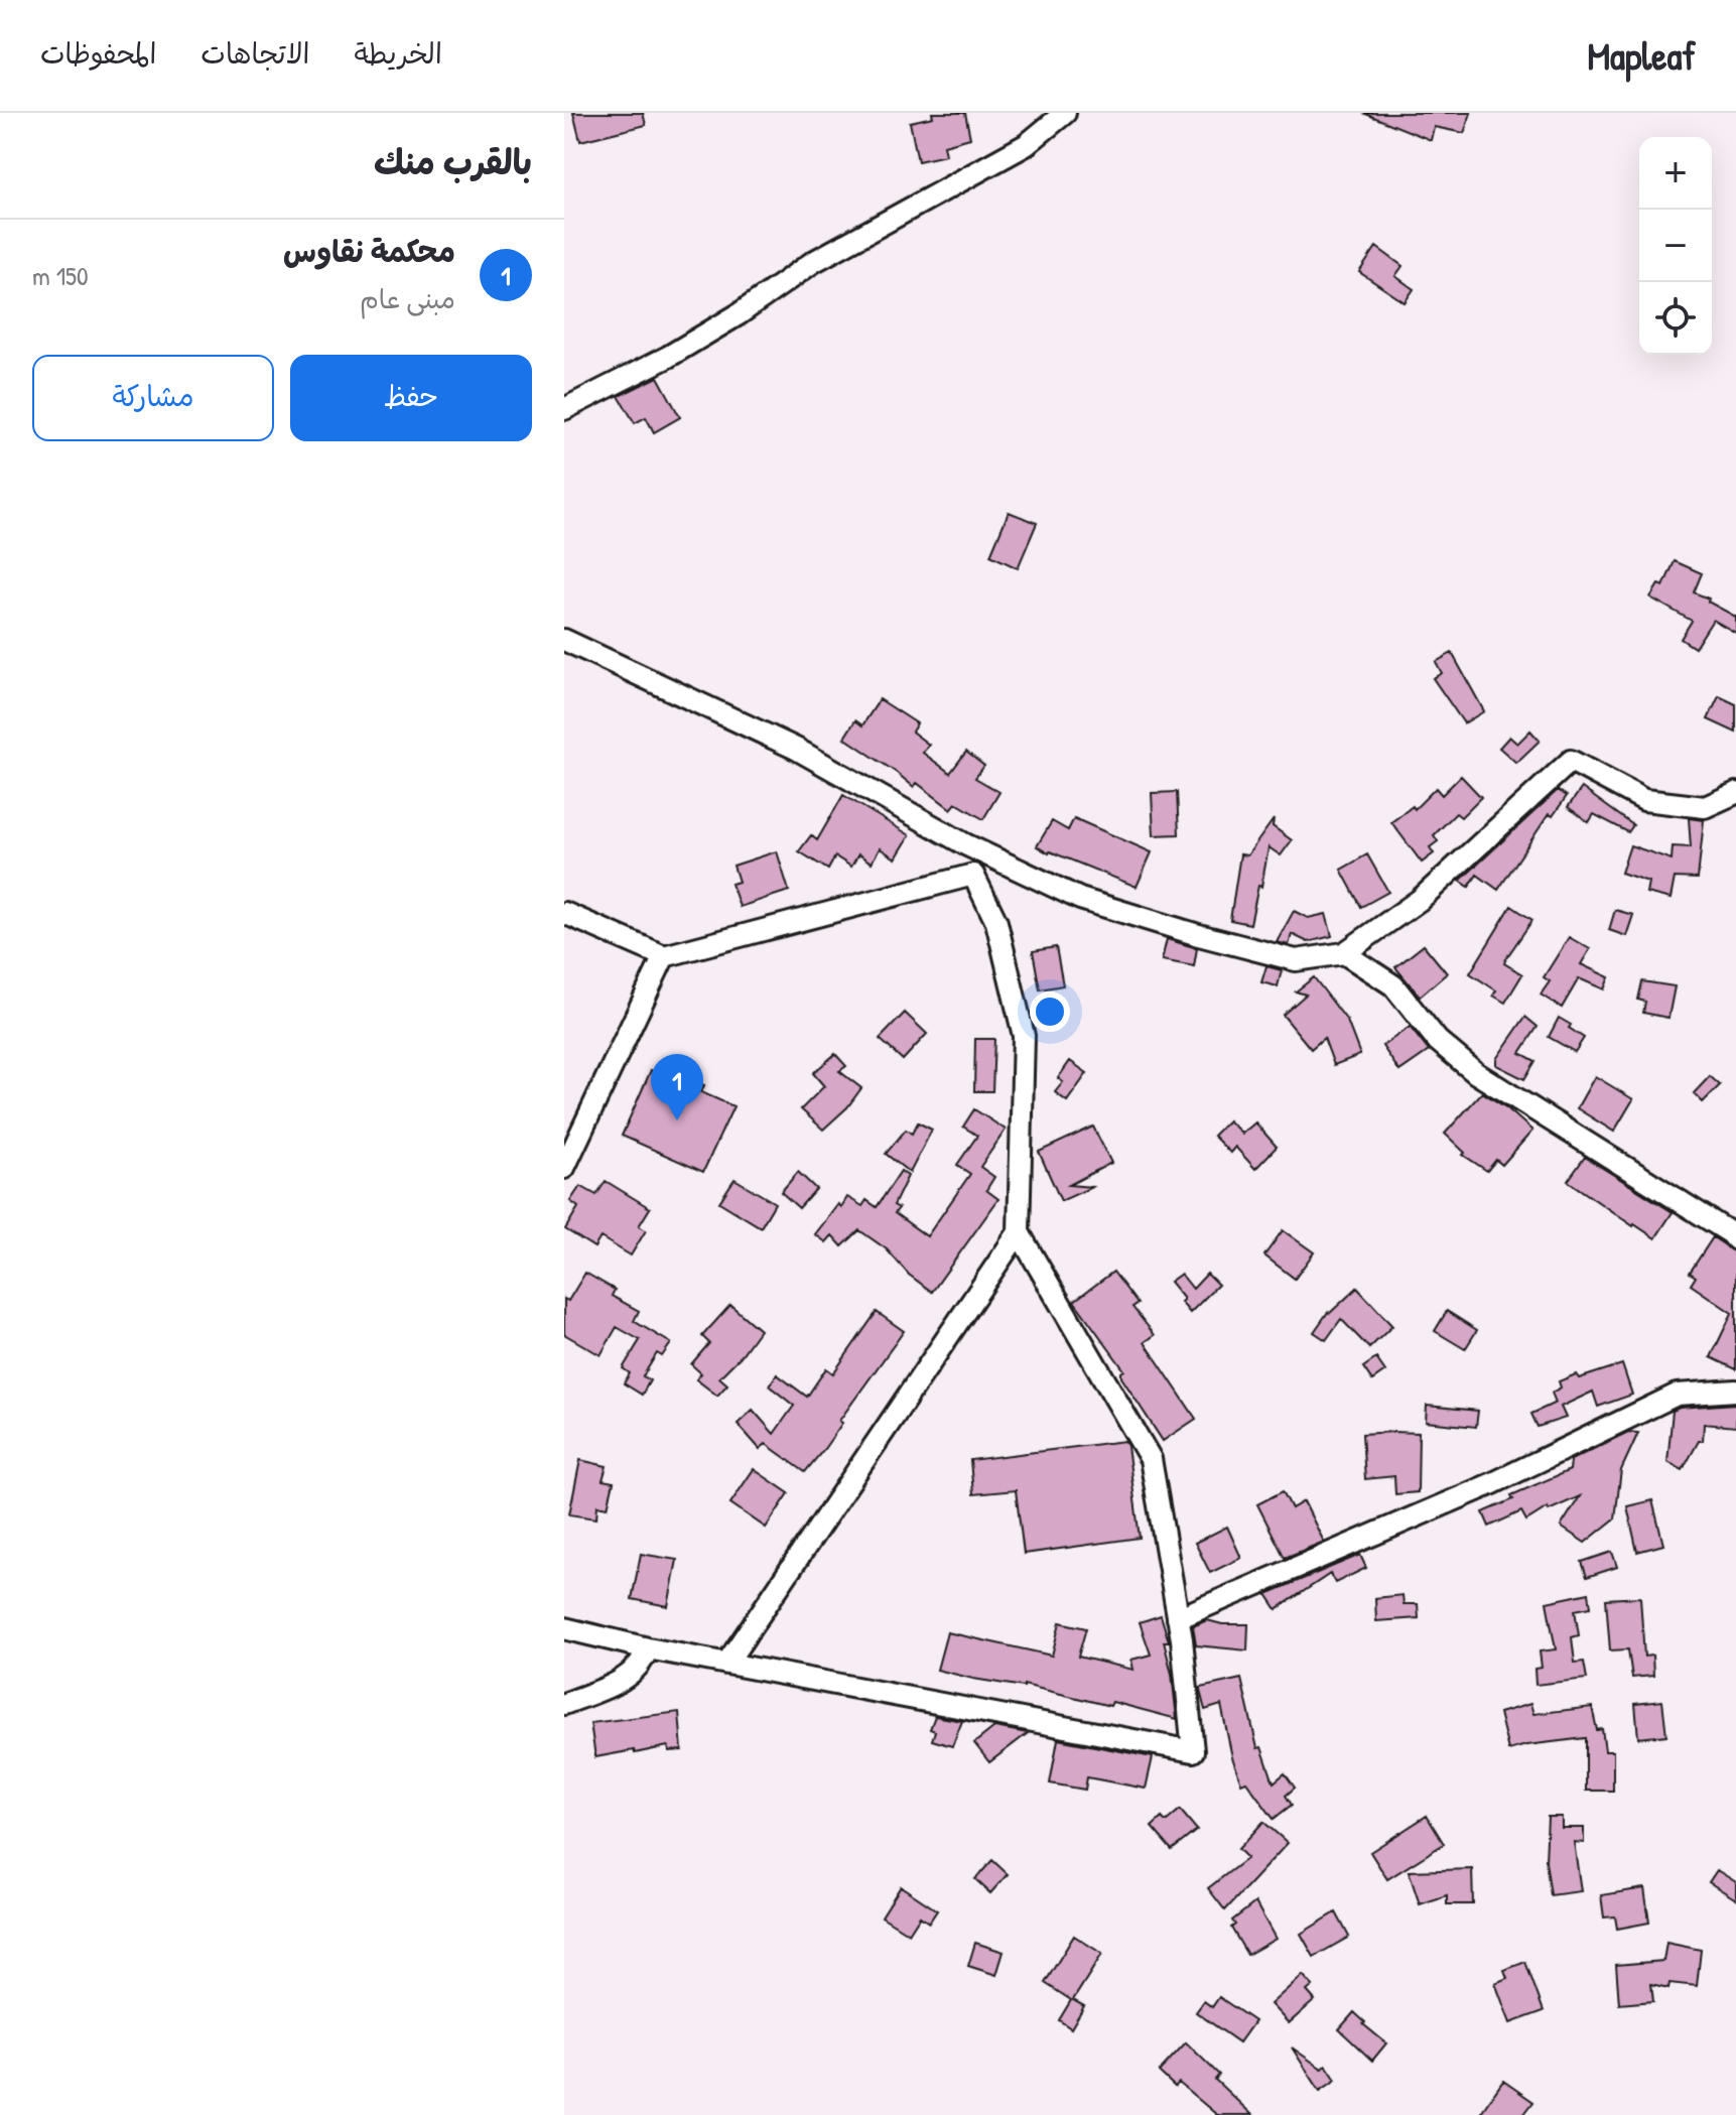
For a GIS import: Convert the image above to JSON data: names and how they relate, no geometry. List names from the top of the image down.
{
  "page": {
    "header": "Mapleaf",
    "nav": ["الخريطة", "الاتجاهات", "المحفوظات"],
    "heading": "بالقرب منك",
    "map_buttons": ["+", "−"],
    "list": [
      {
        "mark": "1",
        "name": "محكمة نقاوس",
        "note": "مبنى عام",
        "value": "150 m"
      }
    ],
    "buttons": ["حفظ", "مشاركة"],
    "pins": "1"
  }
}
